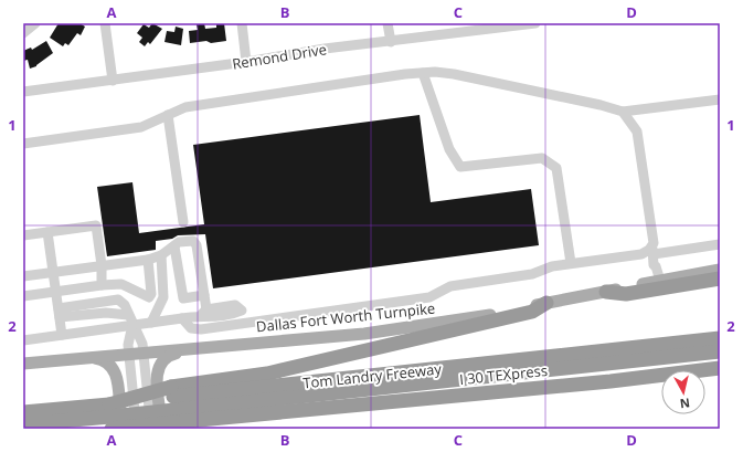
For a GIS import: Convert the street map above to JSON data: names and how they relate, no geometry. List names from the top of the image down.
{
  "streets": {
    "highway": ["I 30 TEXpress", "Tom Landry Freeway"],
    "main road": ["Dallas Fort Worth Turnpike"],
    "street": ["Remond Drive"]
  },
  "crossings": [
    ["I 30 TEXpress", "Tom Landry Freeway"]
  ],
  "north": "bottom",
  "grid": {
    "columns": [
      "A",
      "B",
      "C",
      "D"
    ],
    "rows": ["1", "2"]
  }
}
